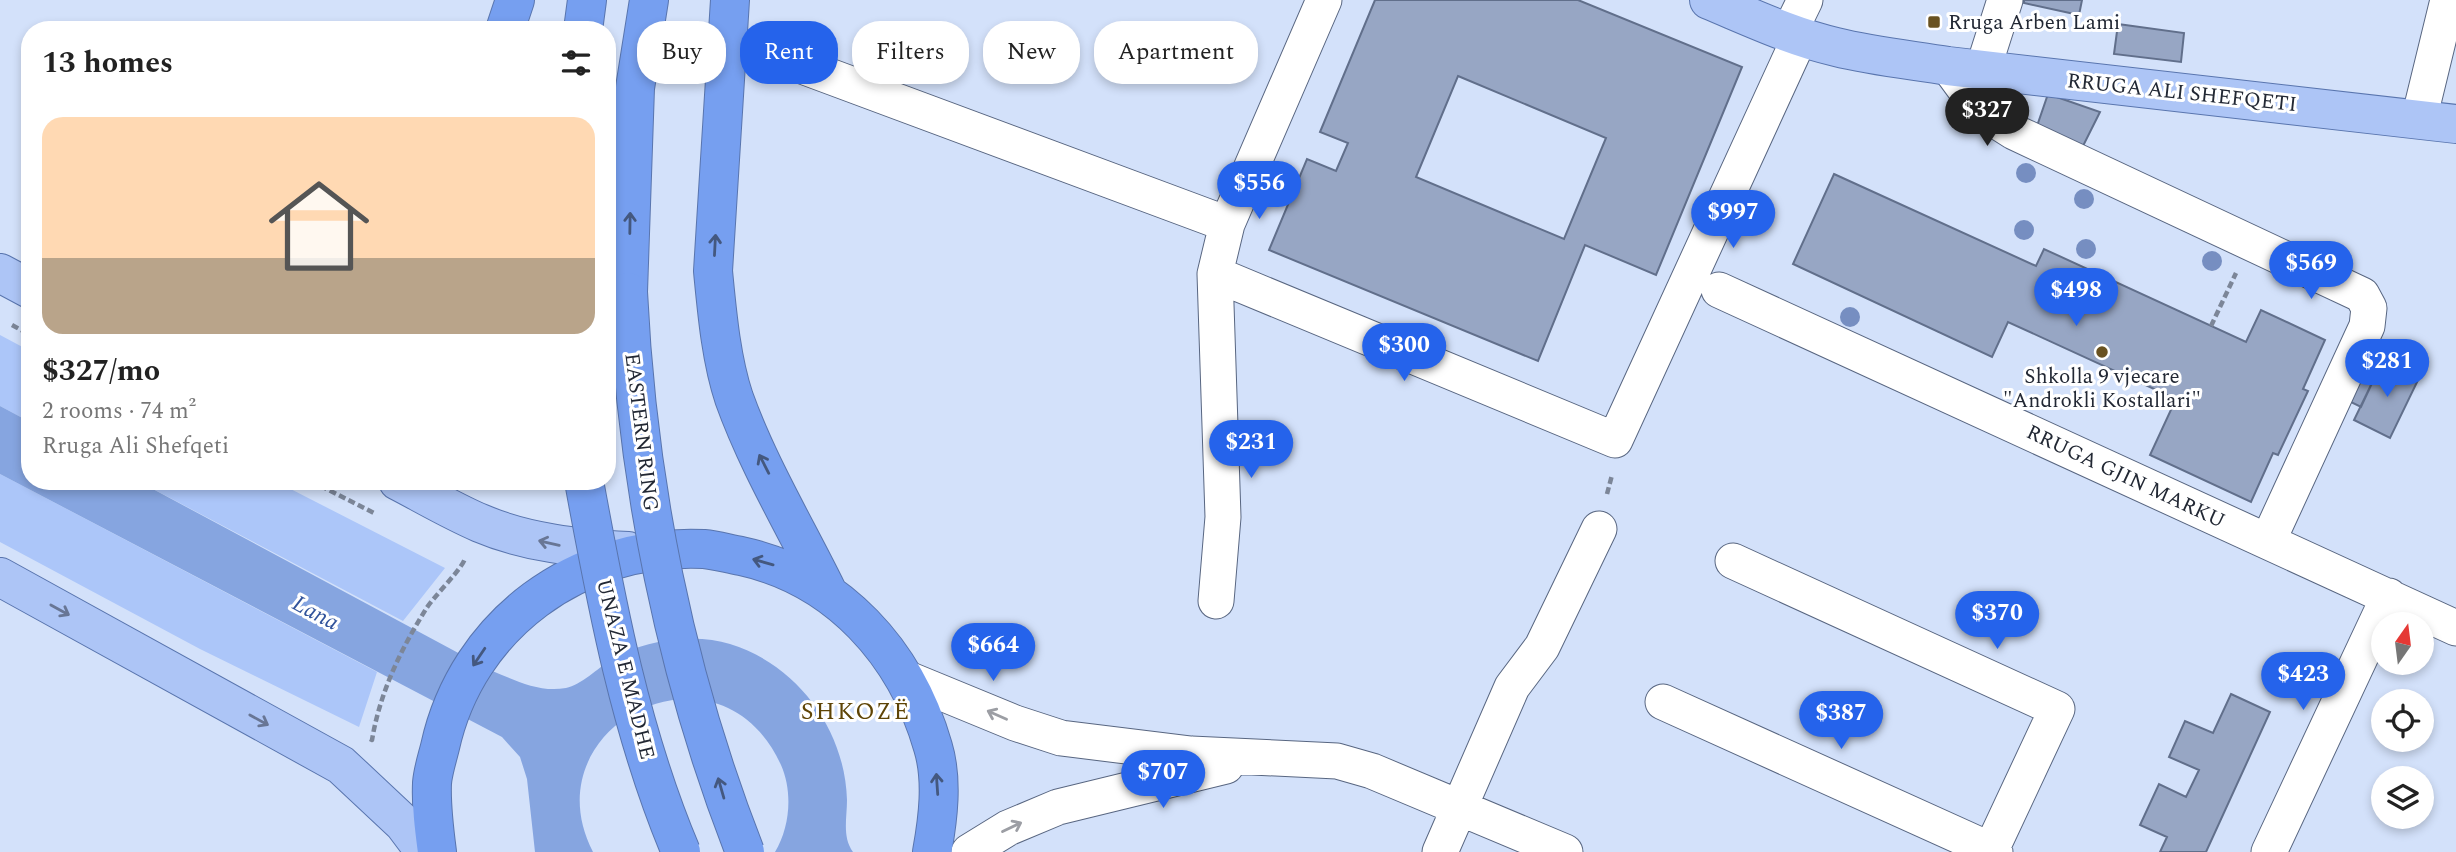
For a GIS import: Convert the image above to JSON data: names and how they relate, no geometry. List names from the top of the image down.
{
  "streets": {
    "highway": ["EASTERN RING", "UNAZA E MADHE"],
    "main road": ["RRUGA ALI SHEFQETI"],
    "street": ["RRUGA GJIN MARKU"]
  },
  "districts": ["SHKOZË"],
  "water": ["Lana"],
  "places": {
    "transit": ["Rruga Arben Lami"],
    "other": ["Shkolla 9 vjecare \"Androkli Kostallari\""]
  },
  "north": "top",
  "page": {
    "chip": [
      "Buy",
      "Rent",
      "Filters",
      "New",
      "Apartment"
    ],
    "heading": "13 homes",
    "price": [
      "$327",
      "$556",
      "$997",
      "$569",
      "$498",
      "$300",
      "$281",
      "$231",
      "$370",
      "$664",
      "$423",
      "$387",
      "$707"
    ],
    "list": [
      {
        "name": "$327/mo",
        "note": "2 rooms · 74 m² · Rruga Ali Shefqeti"
      }
    ]
  }
}
